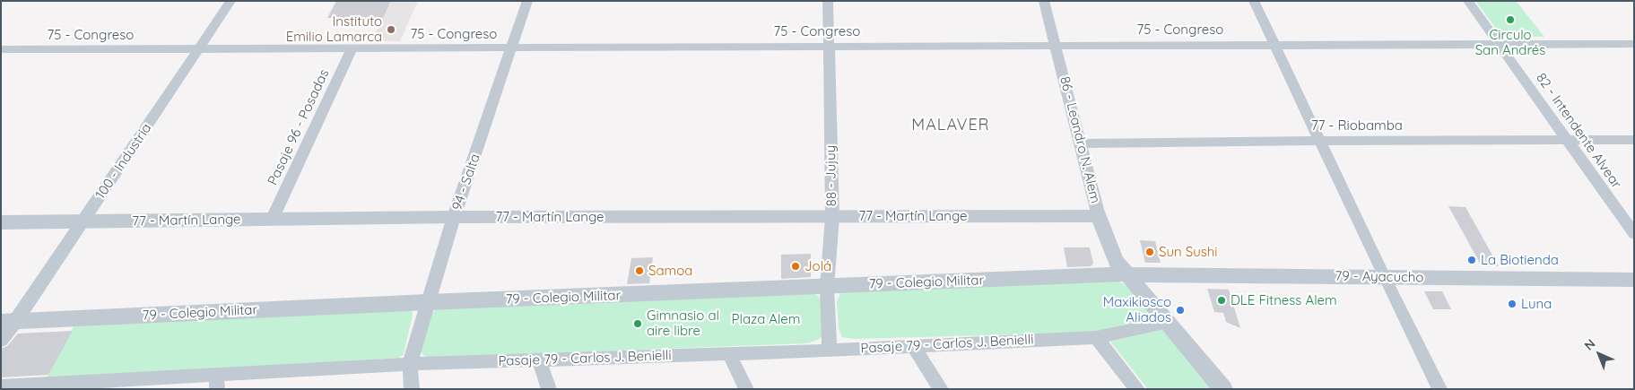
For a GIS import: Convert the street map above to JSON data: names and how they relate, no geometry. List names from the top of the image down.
{
  "streets": {
    "street": [
      "75 - Congreso",
      "77 - Riobamba",
      "Pasaje 96 - Posadas",
      "82 - Intendente Alvear",
      "86 - Leandro N. Alem",
      "100 - Industria",
      "88 - Jujuy",
      "94 - Salta",
      "77 - Martín Lange",
      "79 - Ayacucho",
      "79 - Colegio Militar",
      "Pasaje 79 - Carlos J. Benielli"
    ]
  },
  "crossings": [
    ["75 - Congreso", "Pasaje 96 - Posadas"],
    ["75 - Congreso", "82 - Intendente Alvear"],
    ["75 - Congreso", "86 - Leandro N. Alem"],
    ["75 - Congreso", "100 - Industria"],
    ["75 - Congreso", "88 - Jujuy"],
    ["75 - Congreso", "94 - Salta"],
    ["77 - Riobamba", "82 - Intendente Alvear"],
    ["77 - Riobamba", "86 - Leandro N. Alem"],
    ["Pasaje 96 - Posadas", "77 - Martín Lange"],
    ["86 - Leandro N. Alem", "77 - Martín Lange"],
    ["86 - Leandro N. Alem", "79 - Ayacucho"],
    ["86 - Leandro N. Alem", "79 - Colegio Militar"],
    ["86 - Leandro N. Alem", "Pasaje 79 - Carlos J. Benielli"],
    ["100 - Industria", "77 - Martín Lange"],
    ["100 - Industria", "79 - Colegio Militar"],
    ["88 - Jujuy", "77 - Martín Lange"],
    ["88 - Jujuy", "79 - Colegio Militar"],
    ["88 - Jujuy", "Pasaje 79 - Carlos J. Benielli"],
    ["94 - Salta", "77 - Martín Lange"],
    ["94 - Salta", "79 - Colegio Militar"],
    ["94 - Salta", "Pasaje 79 - Carlos J. Benielli"],
    ["79 - Ayacucho", "79 - Colegio Militar"]
  ],
  "districts": ["MALAVER"],
  "parks": ["Plaza Alem"],
  "places": [
    "Circulo San Andrés",
    "Instituto Emilio Lamarca",
    "Sun Sushi",
    "La Biotienda",
    "Jolá",
    "Samoa",
    "DLE Fitness Alem",
    "Luna",
    "Maxikiosco Aliados",
    "Gimnasio al aire libre"
  ],
  "north": "top left"
}
